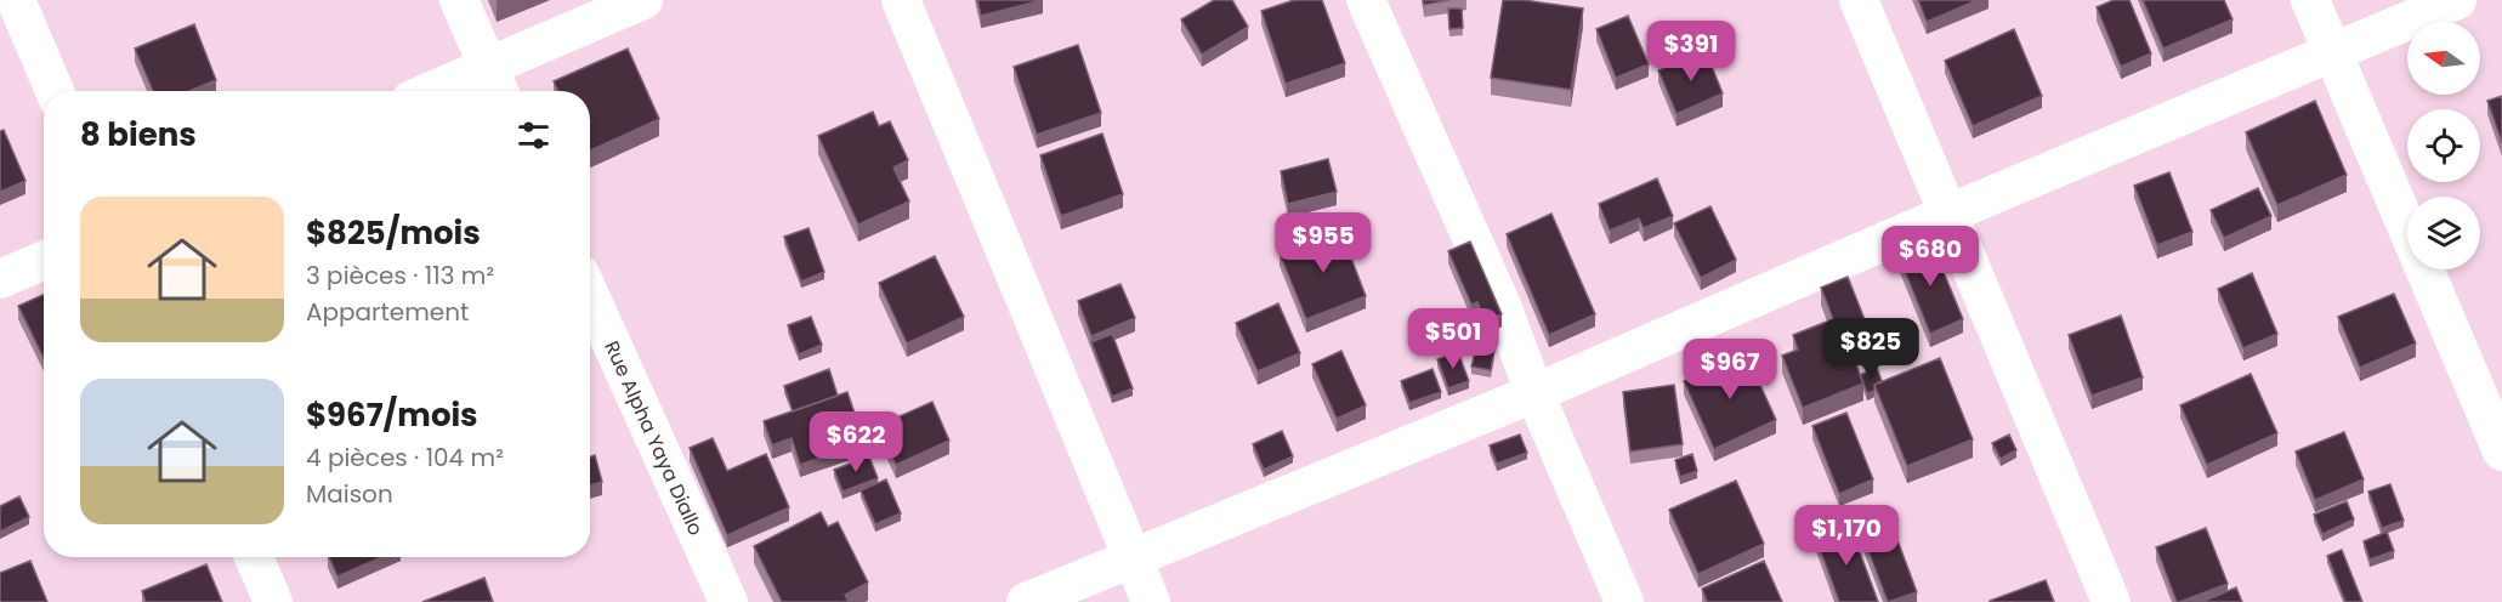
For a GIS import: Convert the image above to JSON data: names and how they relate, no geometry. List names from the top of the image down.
{
  "streets": {
    "street": ["Rue Alpha Yaya Diallo"]
  },
  "north": "left",
  "page": {
    "price": [
      "$391",
      "$955",
      "$680",
      "$501",
      "$825",
      "$967",
      "$622",
      "$1,170"
    ],
    "heading": "8 biens",
    "list": [
      {
        "name": "$825/mois",
        "note": "3 pièces · 113 m² · Appartement"
      },
      {
        "name": "$967/mois",
        "note": "4 pièces · 104 m² · Maison"
      }
    ]
  }
}
